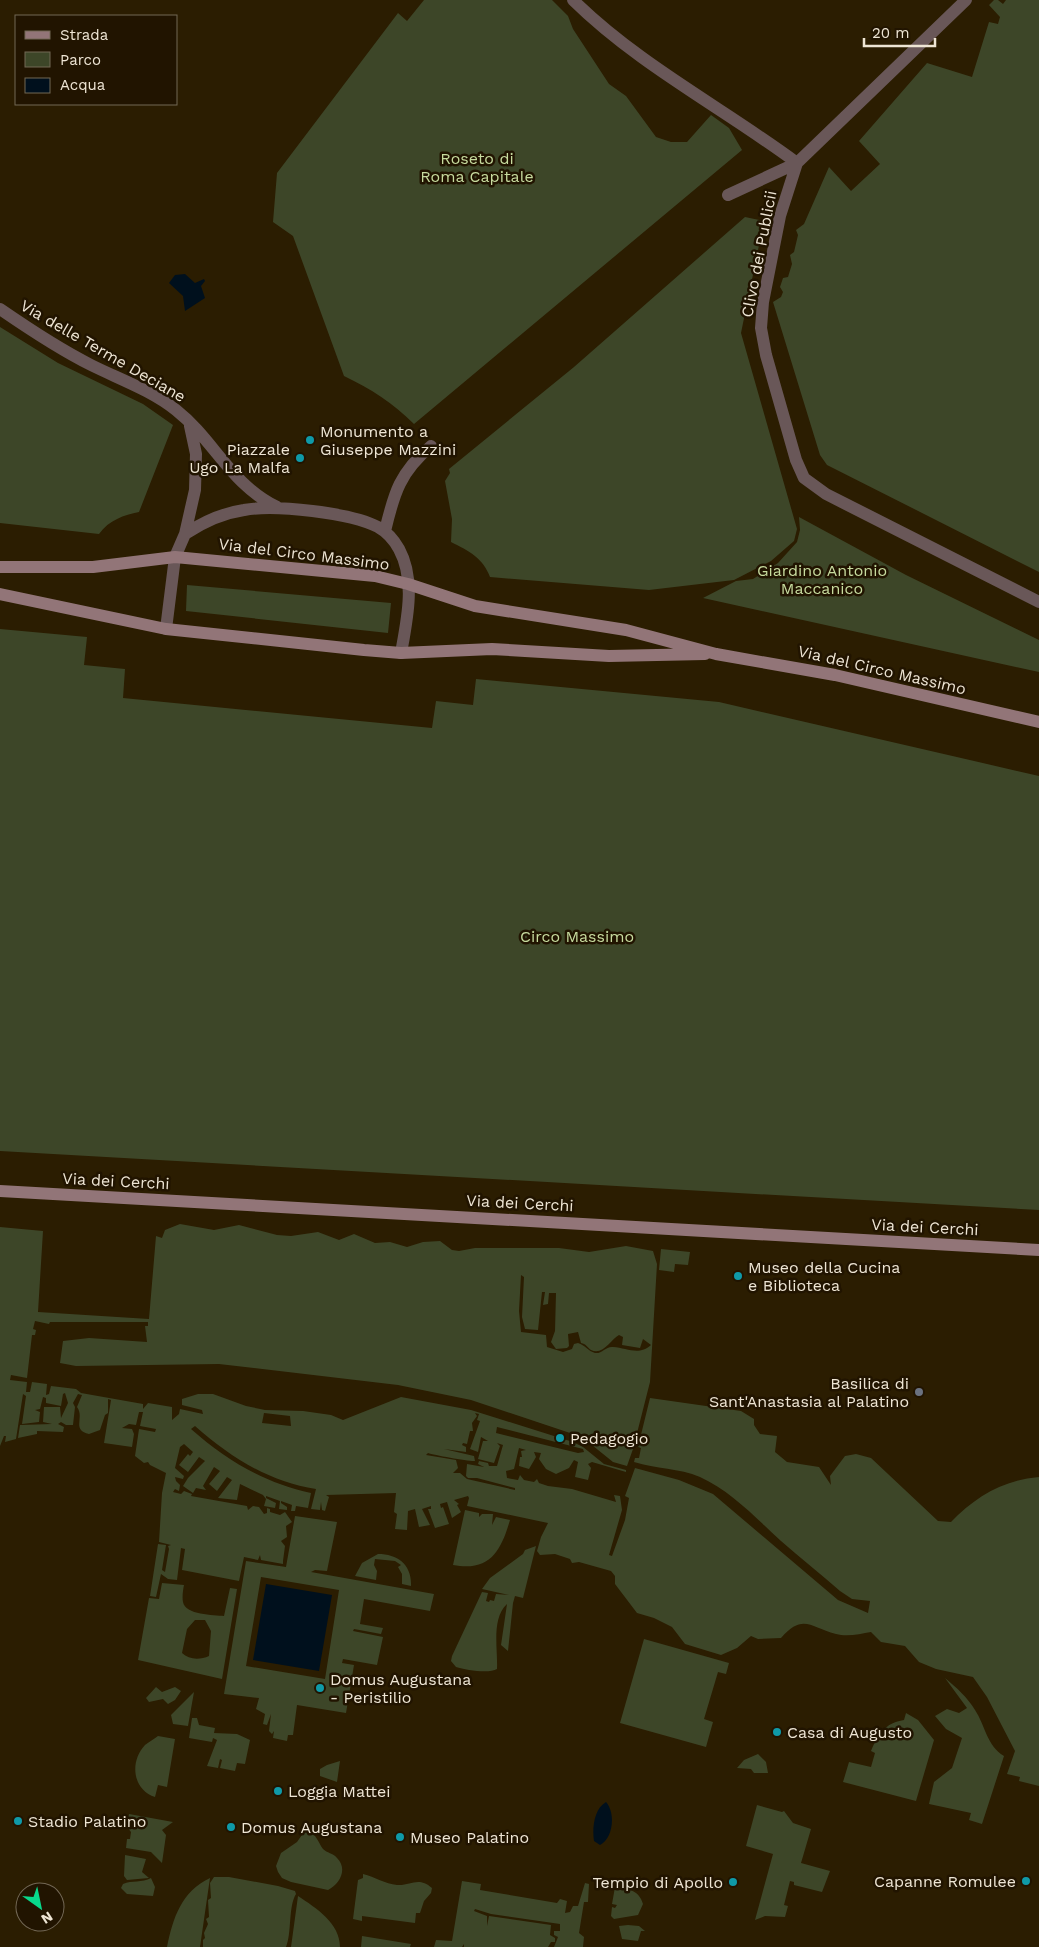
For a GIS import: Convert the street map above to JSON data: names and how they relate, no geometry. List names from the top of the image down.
{
  "streets": {
    "main road": ["Via del Circo Massimo", "Via dei Cerchi"],
    "street": ["Clivo dei Publicii", "Via delle Terme Deciane"]
  },
  "parks": ["Roseto di Roma Capitale", "Giardino Antonio Maccanico", "Circo Massimo"],
  "places": [
    "Monumento a Giuseppe Mazzini",
    "Piazzale Ugo La Malfa",
    "Museo della Cucina e Biblioteca",
    "Basilica di Sant'Anastasia al Palatino",
    "Pedagogio",
    "Domus Augustana - Peristilio",
    "Casa di Augusto",
    "Loggia Mattei",
    "Stadio Palatino",
    "Domus Augustana",
    "Museo Palatino",
    "Capanne Romulee",
    "Tempio di Apollo"
  ],
  "legend": ["Strada", "Parco", "Acqua"],
  "scale_bar": "20 m",
  "north": "bottom right"
}
